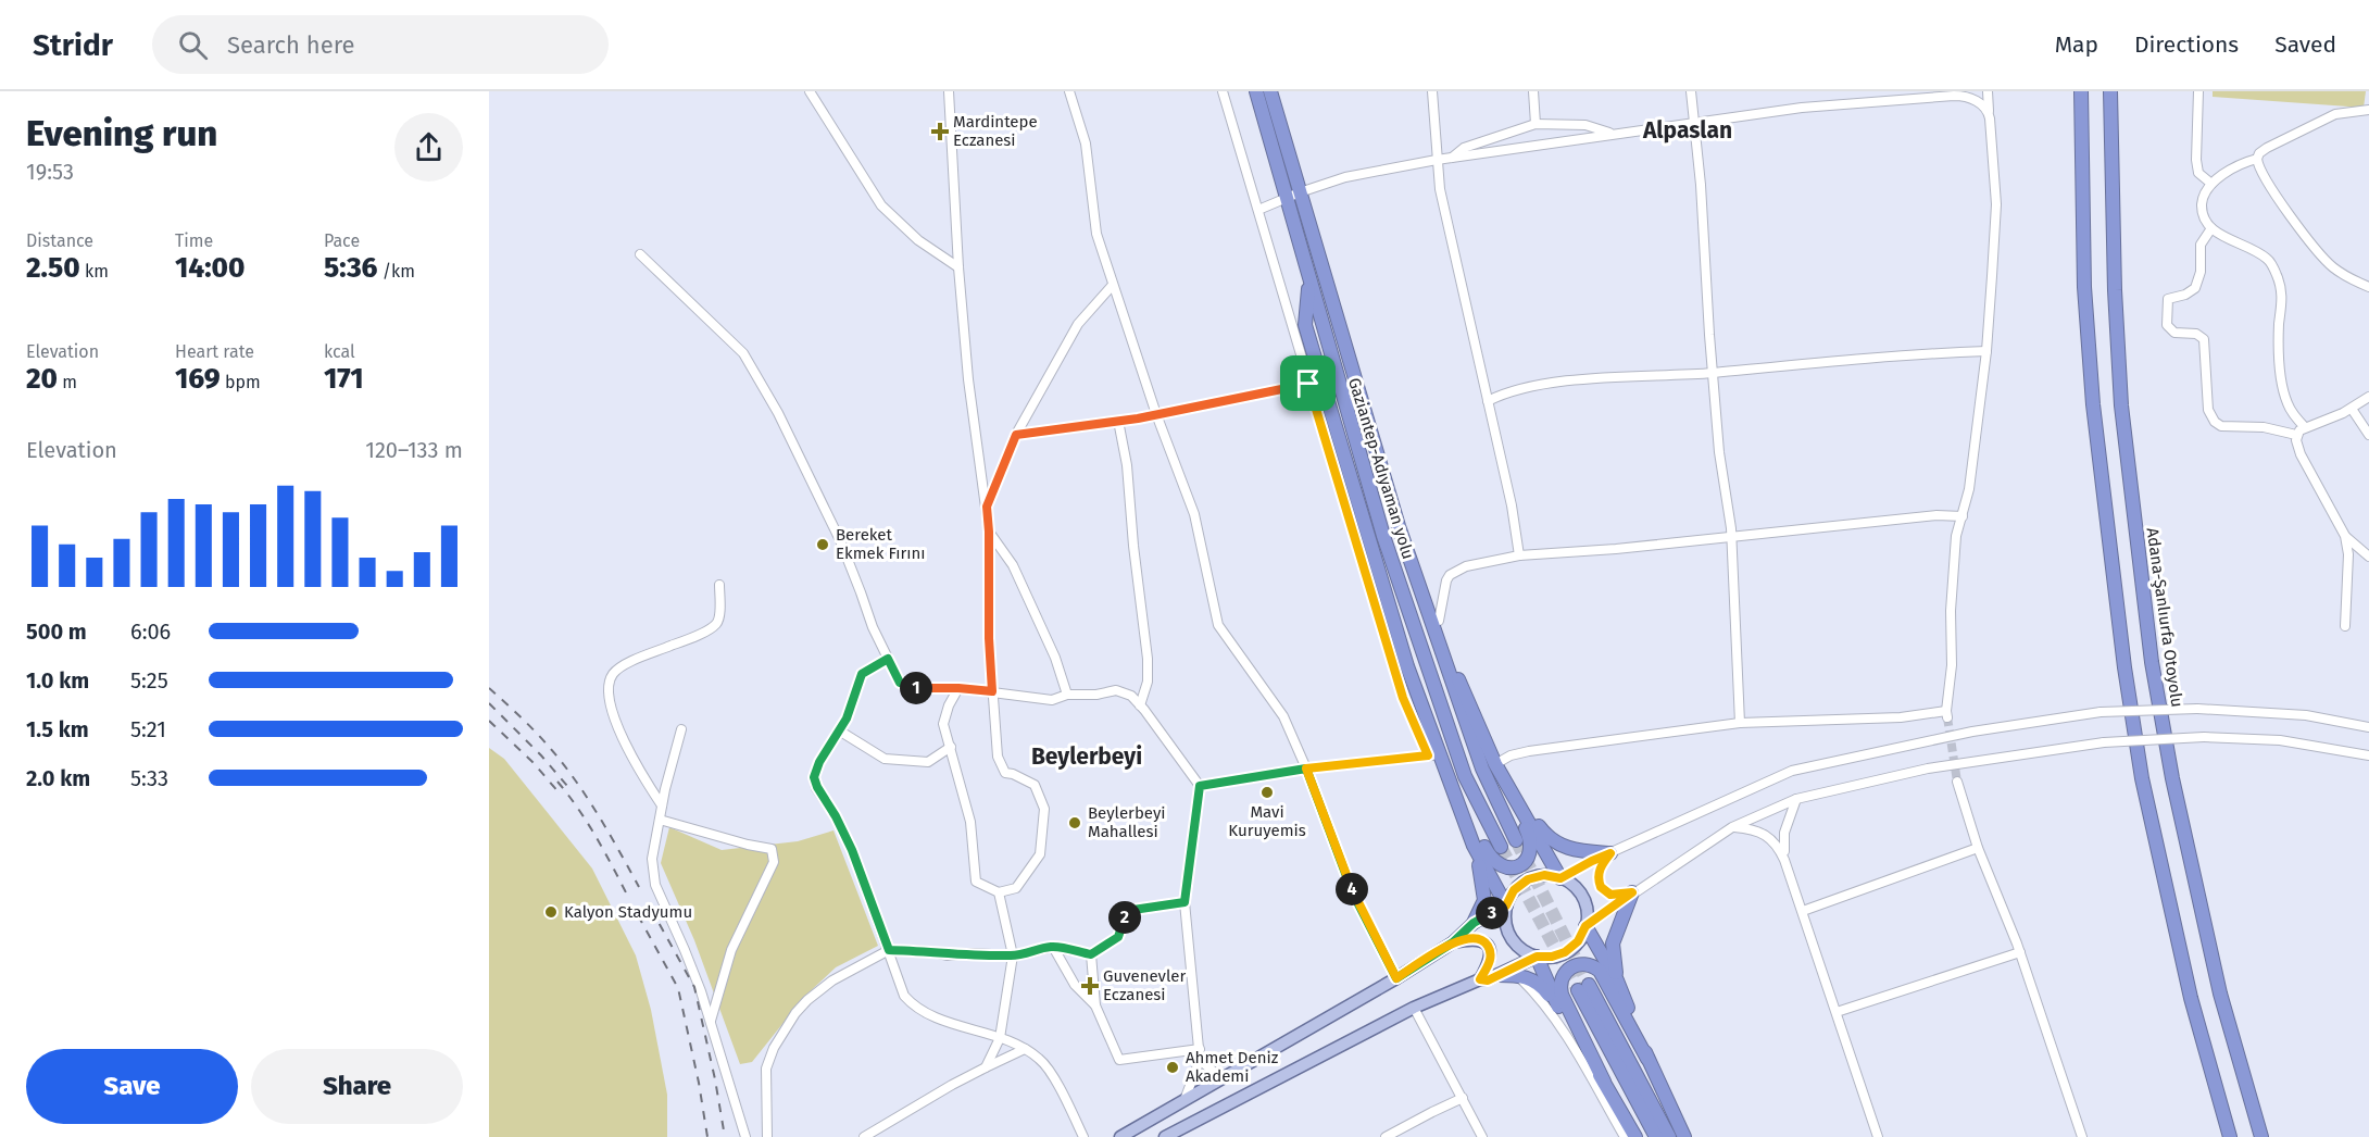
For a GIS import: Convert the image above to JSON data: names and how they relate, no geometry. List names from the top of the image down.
{
  "streets": {
    "highway": ["Gaziantep-Adıyaman yolu", "Adana-Şanlıurfa Otoyolu"]
  },
  "districts": ["Alpaslan", "Beylerbeyi"],
  "places": {
    "health": ["Mardintepe Eczanesi", "Guvenevler Eczanesi"],
    "other": [
      "Bereket Ekmek Fırını",
      "Mavi Kuruyemis",
      "Beylerbeyi Mahallesi",
      "Kalyon Stadyumu",
      "Ahmet Deniz Akademi"
    ]
  },
  "page": {
    "header": "Stridr",
    "search": "Search here",
    "nav": ["Map", "Directions", "Saved"],
    "heading": ["Evening run", "19:53"],
    "stats": [
      ["Distance", "2.50 km"],
      ["Time", "14:00"],
      ["Pace", "5:36 /km"],
      ["Elevation", "20 m"],
      ["Heart rate", "169 bpm"],
      ["kcal", "171"]
    ],
    "chart": ["Elevation", "120–133 m"],
    "list": [
      {
        "name": "500 m",
        "note": "6:06"
      },
      {
        "name": "1.0 km",
        "note": "5:25"
      },
      {
        "name": "1.5 km",
        "note": "5:21"
      },
      {
        "name": "2.0 km",
        "note": "5:33"
      }
    ],
    "pins": [
      "1",
      "4",
      "3",
      "2"
    ],
    "buttons": ["Save", "Share"]
  }
}
